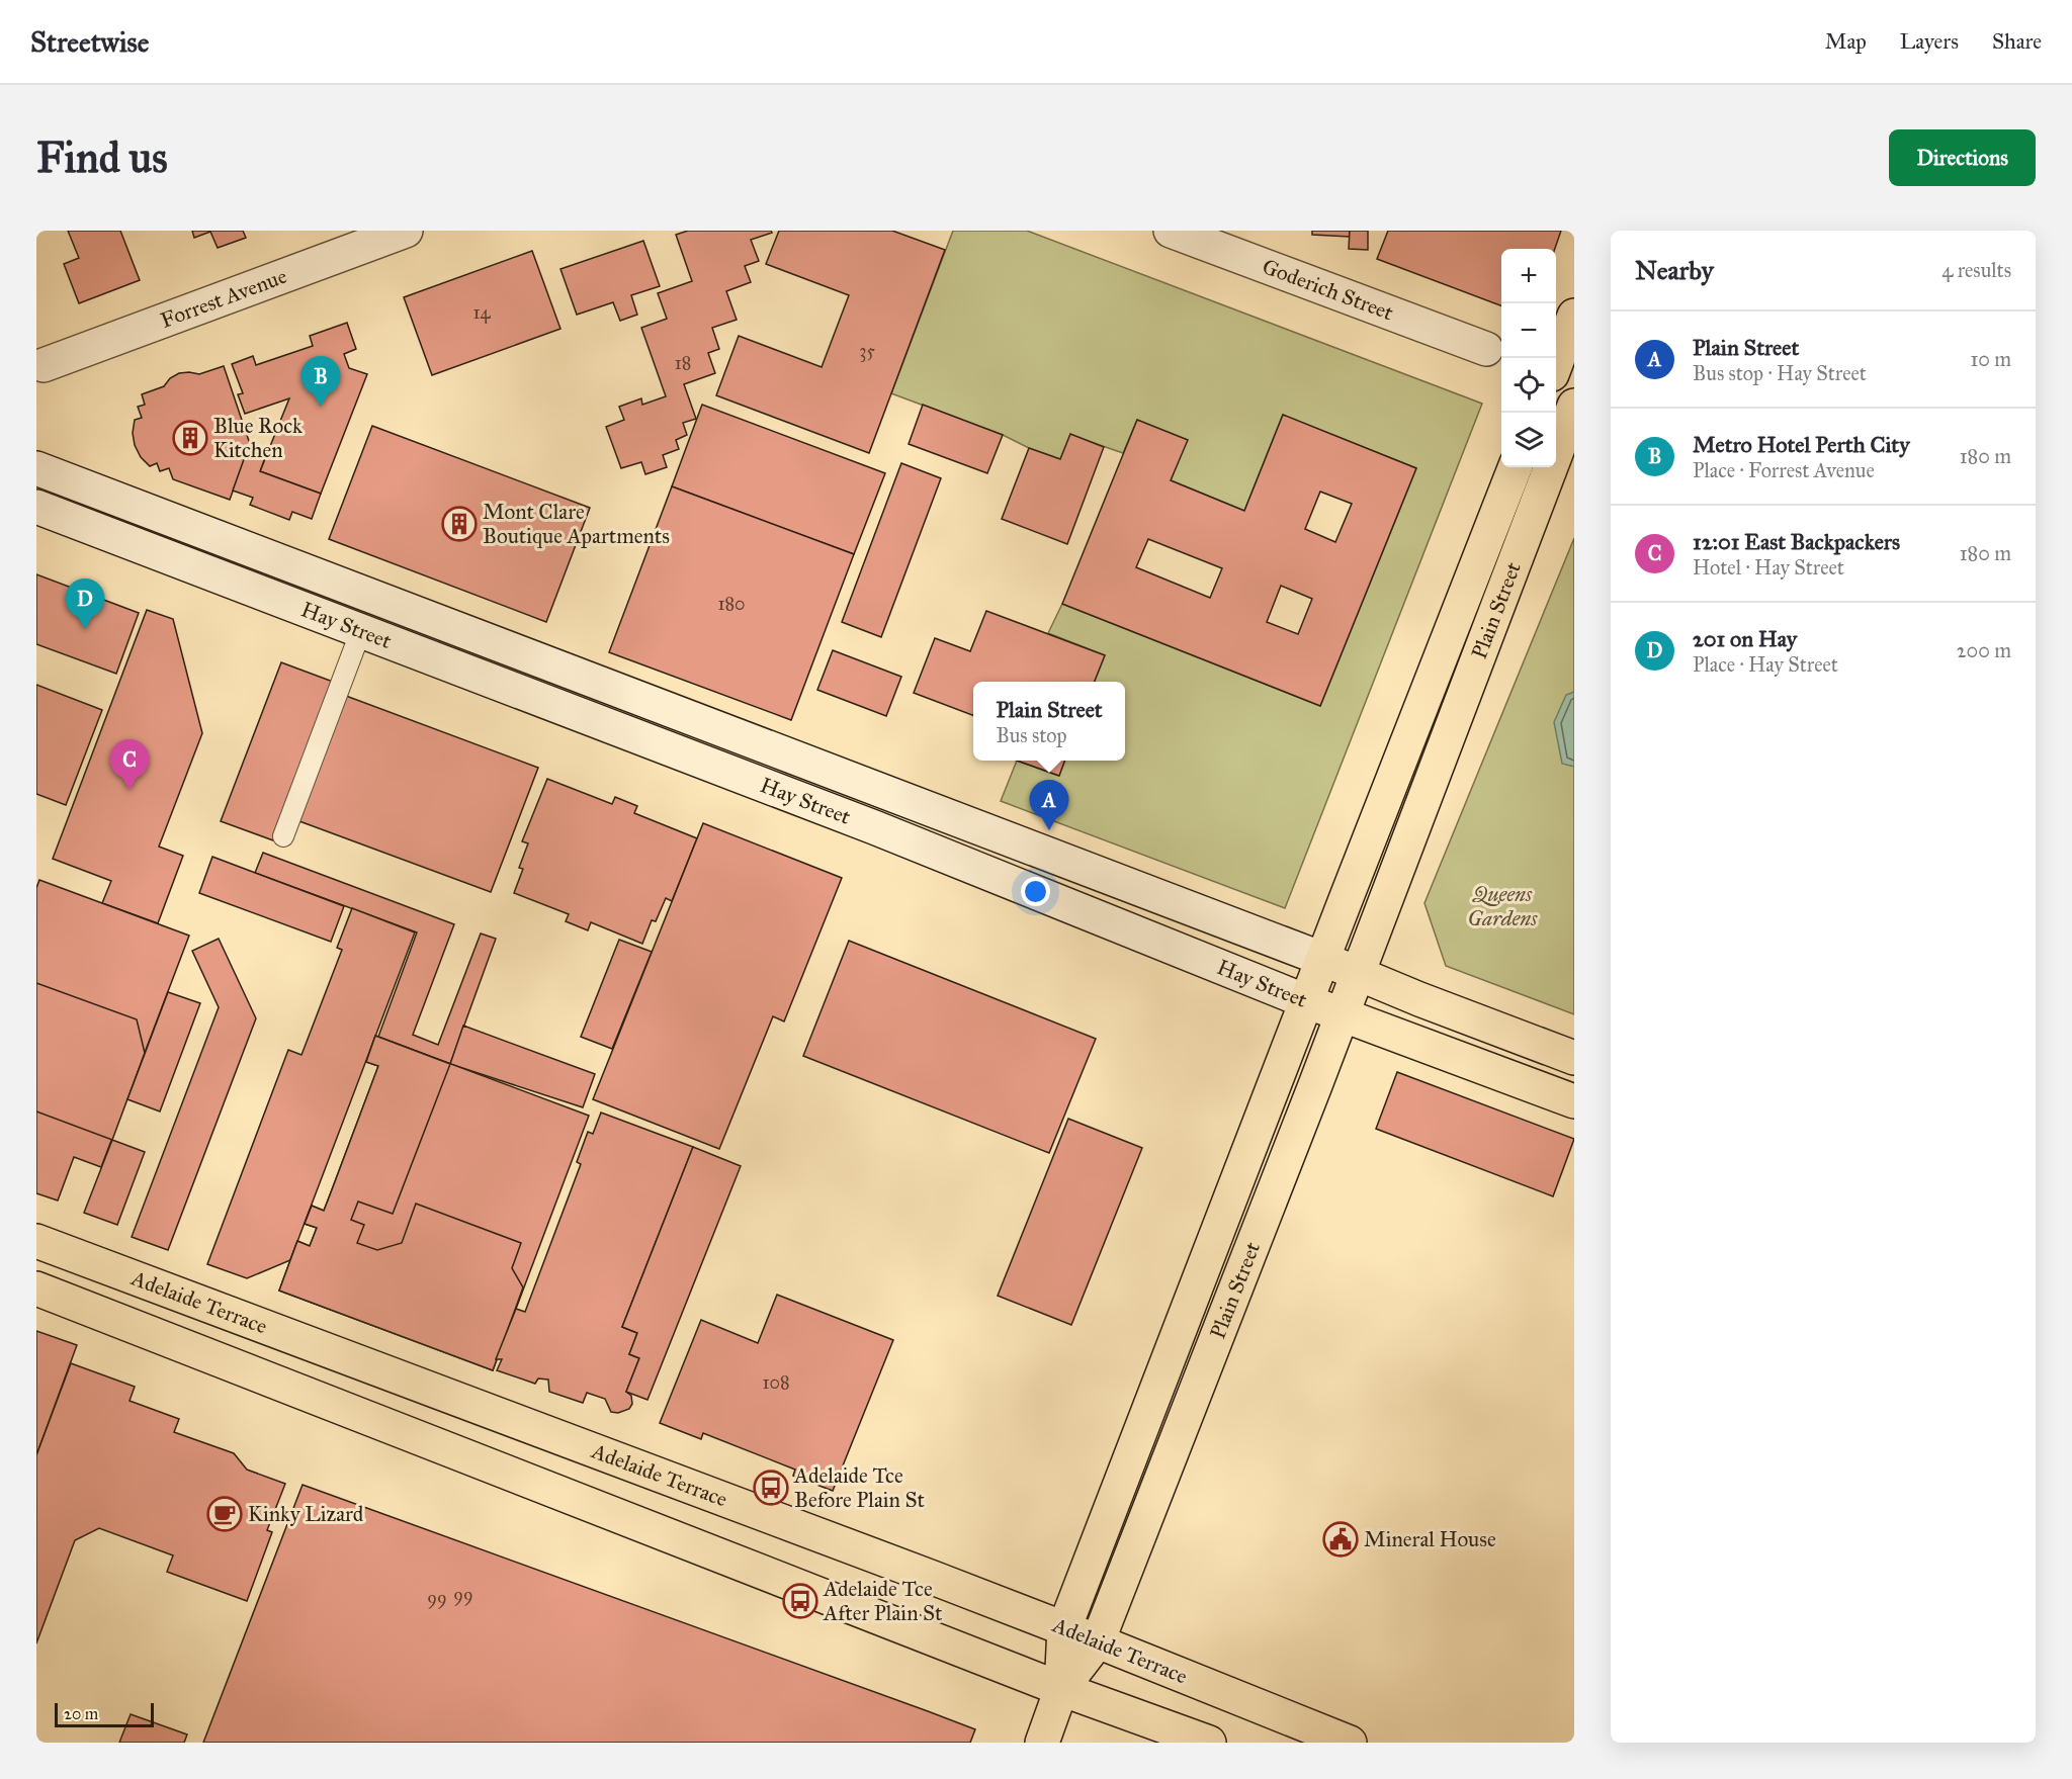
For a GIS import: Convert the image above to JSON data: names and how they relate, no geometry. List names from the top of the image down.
{
  "streets": {
    "main road": [
      "Goderich Street",
      "Forrest Avenue",
      "Plain Street",
      "Hay Street",
      "Adelaide Terrace"
    ]
  },
  "crossings": [
    ["Plain Street", "Hay Street"],
    ["Plain Street", "Adelaide Terrace"]
  ],
  "parks": ["Queens Gardens"],
  "places": {
    "building": ["Blue Rock Kitchen", "Mont Clare Boutique Apartments"],
    "bus stop": ["Adelaide Tce Before Plain St", "Adelaide Tce After Plain St"],
    "cafe": ["Kinky Lizard"],
    "public building": ["Mineral House"]
  },
  "house_numbers": [
    "14",
    "35",
    "18",
    "180",
    "108",
    "99",
    "99"
  ],
  "scale_bar": "20 m",
  "page": {
    "header": "Streetwise",
    "nav": ["Map", "Layers", "Share"],
    "buttons": "Directions",
    "title": "Find us",
    "heading": ["Nearby", "4 results"],
    "map_buttons": ["+", "−"],
    "list": [
      {
        "mark": "A",
        "name": "Plain Street",
        "note": "Bus stop · Hay Street",
        "value": "10 m"
      },
      {
        "mark": "B",
        "name": "Metro Hotel Perth City",
        "note": "Place · Forrest Avenue",
        "value": "180 m"
      },
      {
        "mark": "C",
        "name": "12:01 East Backpackers",
        "note": "Hotel · Hay Street",
        "value": "180 m"
      },
      {
        "mark": "D",
        "name": "201 on Hay",
        "note": "Place · Hay Street",
        "value": "200 m"
      }
    ],
    "pins": [
      "B",
      "D",
      "C",
      "A"
    ],
    "popup": ["Plain Street", "Bus stop"],
    "scale": "20 m"
  }
}
